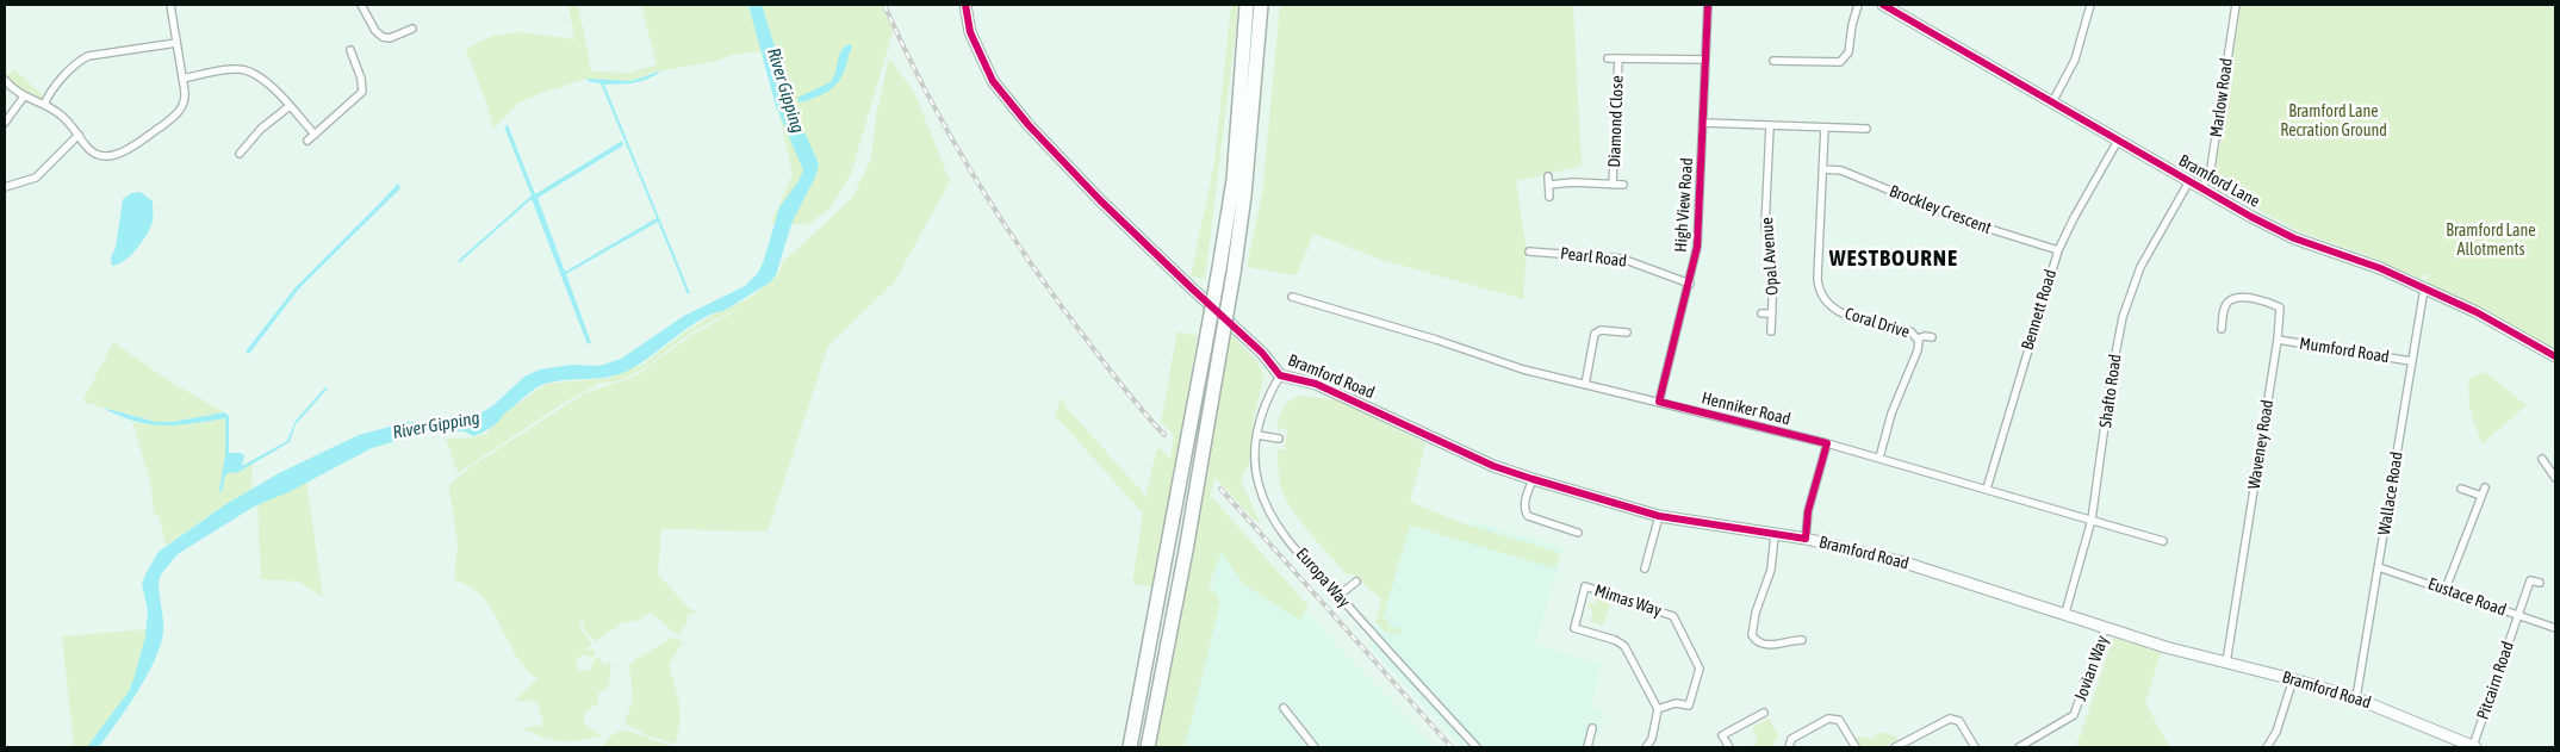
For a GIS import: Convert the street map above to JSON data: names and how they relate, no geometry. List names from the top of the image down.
{
  "streets": {
    "main road": ["Bramford Lane", "Bramford Road"],
    "street": [
      "Marlow Road",
      "Diamond Close",
      "High View Road",
      "Brockley Crescent",
      "Opal Avenue",
      "Pearl Road",
      "Bennett Road",
      "Coral Drive",
      "Mumford Road",
      "Shafto Road",
      "Henniker Road",
      "Waveney Road",
      "Wallace Road",
      "Europa Way",
      "Eustace Road",
      "Mimas Way",
      "Jovian Way",
      "Pitcairn Road"
    ]
  },
  "crossings": [
    ["Marlow Road", "Bramford Lane"],
    ["Diamond Close", "High View Road"],
    ["Bramford Lane", "Bennett Road"],
    ["Bramford Lane", "Shafto Road"],
    ["Bramford Lane", "Wallace Road"],
    ["High View Road", "Pearl Road"],
    ["High View Road", "Henniker Road"],
    ["Brockley Crescent", "Bennett Road"],
    ["Brockley Crescent", "Coral Drive"],
    ["Bennett Road", "Henniker Road"],
    ["Coral Drive", "Henniker Road"],
    ["Mumford Road", "Waveney Road"],
    ["Mumford Road", "Wallace Road"],
    ["Bramford Road", "Shafto Road"],
    ["Bramford Road", "Waveney Road"],
    ["Bramford Road", "Wallace Road"],
    ["Bramford Road", "Europa Way"],
    ["Bramford Road", "Jovian Way"],
    ["Bramford Road", "Pitcairn Road"],
    ["Shafto Road", "Henniker Road"],
    ["Wallace Road", "Eustace Road"],
    ["Eustace Road", "Pitcairn Road"]
  ],
  "districts": ["WESTBOURNE"],
  "water": ["River Gipping"],
  "parks": ["Bramford Lane Recration Ground", "Bramford Lane Allotments"]
}
